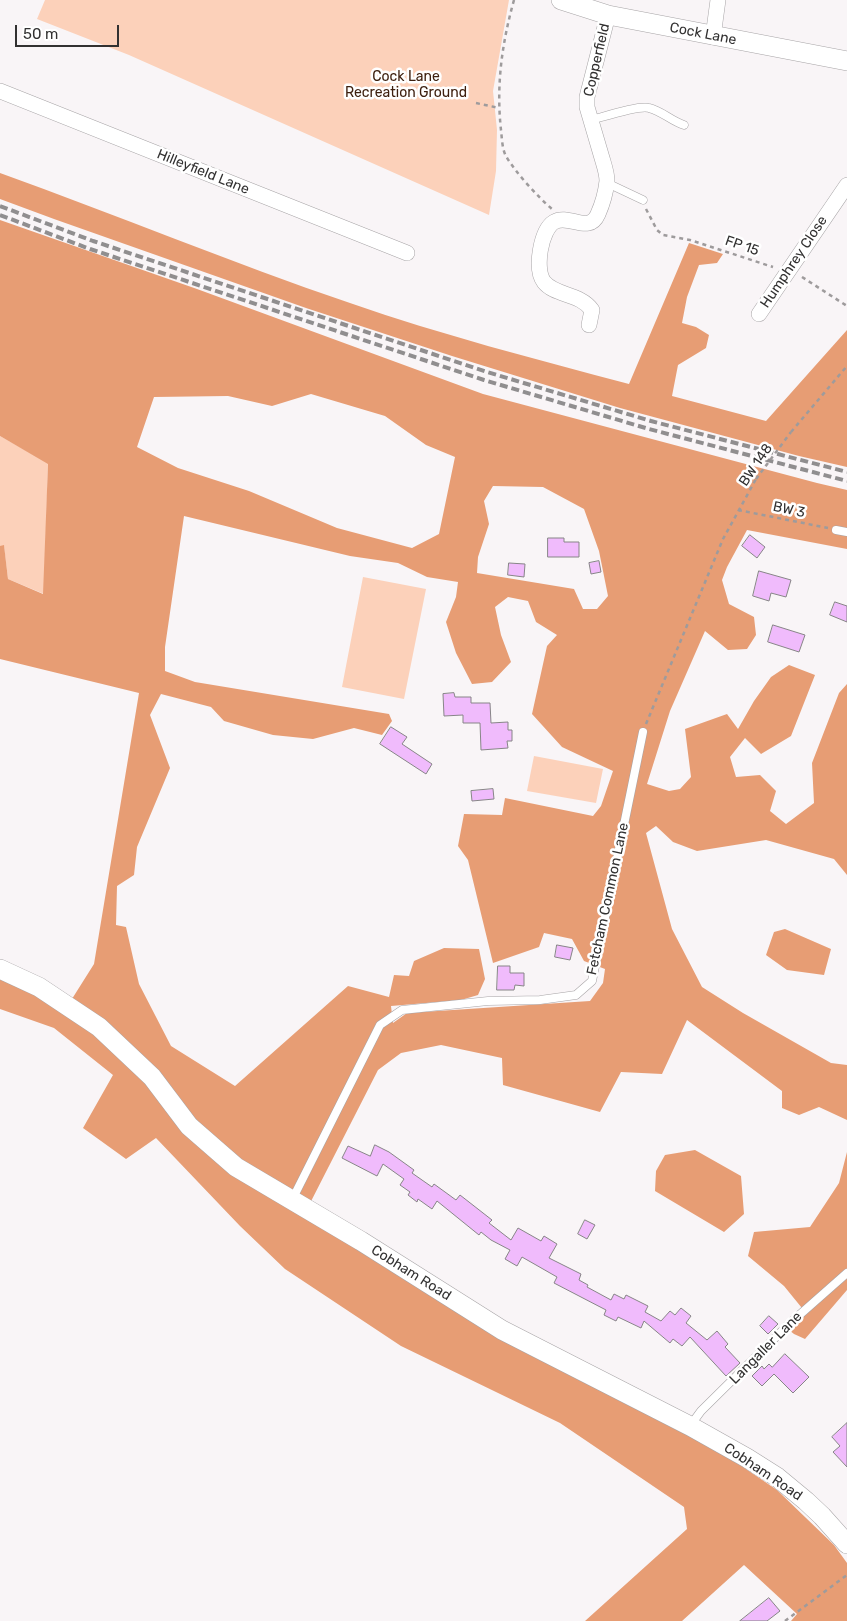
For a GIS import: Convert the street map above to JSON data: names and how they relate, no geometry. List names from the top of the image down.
{
  "streets": {
    "street": [
      "Cock Lane",
      "Copperfield",
      "Hilleyfield Lane",
      "Humphrey Close",
      "Cobham Road"
    ],
    "lane": ["Fetcham Common Lane", "Langaller Lane"],
    "path": ["FP 15", "BW 148", "BW 3"]
  },
  "crossings": [
    ["Cock Lane", "Copperfield"],
    ["FP 15", "Humphrey Close"],
    ["BW 148", "BW 3"],
    ["Fetcham Common Lane", "Cobham Road"],
    ["Cobham Road", "Langaller Lane"]
  ],
  "parks": ["Cock Lane Recreation Ground"],
  "scale_bar": "50 m"
}
